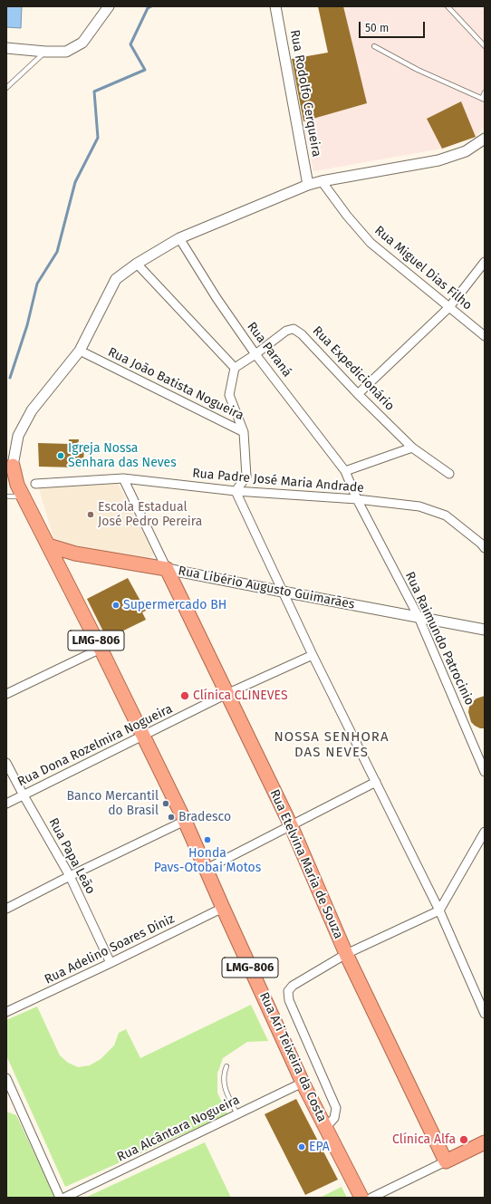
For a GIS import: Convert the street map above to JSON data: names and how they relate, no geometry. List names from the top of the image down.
{
  "streets": {
    "highway": [
      "Rua Libério Augusto Guimarães",
      "LMG-806",
      "Rua Etelvina Maria de Souza",
      "Rua Ari Teixeira da Costa"
    ],
    "street": [
      "Rua Rodolfo Cerqueira",
      "Rua Miguel Dias Filho",
      "Rua Paraná",
      "Rua Expedicionário",
      "Rua João Batista Nogueira",
      "Rua Padre José Maria Andrade",
      "Rua Raimundo Patrocinio",
      "Rua Dona Rozelmira Nogueira",
      "Rua Papa Leão",
      "Rua Adelino Soares Diniz",
      "Rua Alcântara Nogueira"
    ]
  },
  "crossings": [
    ["Rua Paraná", "Rua Expedicionário"],
    ["Rua Paraná", "Rua Padre José Maria Andrade"],
    ["Rua Paraná", "Rua Raimundo Patrocinio"],
    ["Rua João Batista Nogueira", "Rua Padre José Maria Andrade"],
    ["Rua Padre José Maria Andrade", "Rua Raimundo Patrocinio"],
    ["Rua Libério Augusto Guimarães", "Rua Raimundo Patrocinio"],
    ["Rua Libério Augusto Guimarães", "Rua Etelvina Maria de Souza"],
    ["Rua Libério Augusto Guimarães", "Rua Ari Teixeira da Costa"],
    ["LMG-806", "Rua Ari Teixeira da Costa"],
    ["Rua Dona Rozelmira Nogueira", "Rua Papa Leão"],
    ["Rua Dona Rozelmira Nogueira", "Rua Etelvina Maria de Souza"],
    ["Rua Dona Rozelmira Nogueira", "Rua Ari Teixeira da Costa"],
    ["Rua Papa Leão", "Rua Adelino Soares Diniz"],
    ["Rua Adelino Soares Diniz", "Rua Ari Teixeira da Costa"],
    ["Rua Ari Teixeira da Costa", "Rua Alcântara Nogueira"]
  ],
  "districts": ["NOSSA SENHORA DAS NEVES"],
  "places": [
    "Igreja Nossa Senhara das Neves",
    "Escola Estadual José Pedro Pereira",
    "Supermercado BH",
    "Clínica CLINEVES",
    "Banco Mercantil do Brasil",
    "Bradesco",
    "Honda Pavs-Otobai Motos",
    "Clínica Alfa",
    "EPA"
  ],
  "scale_bar": "50 m"
}
